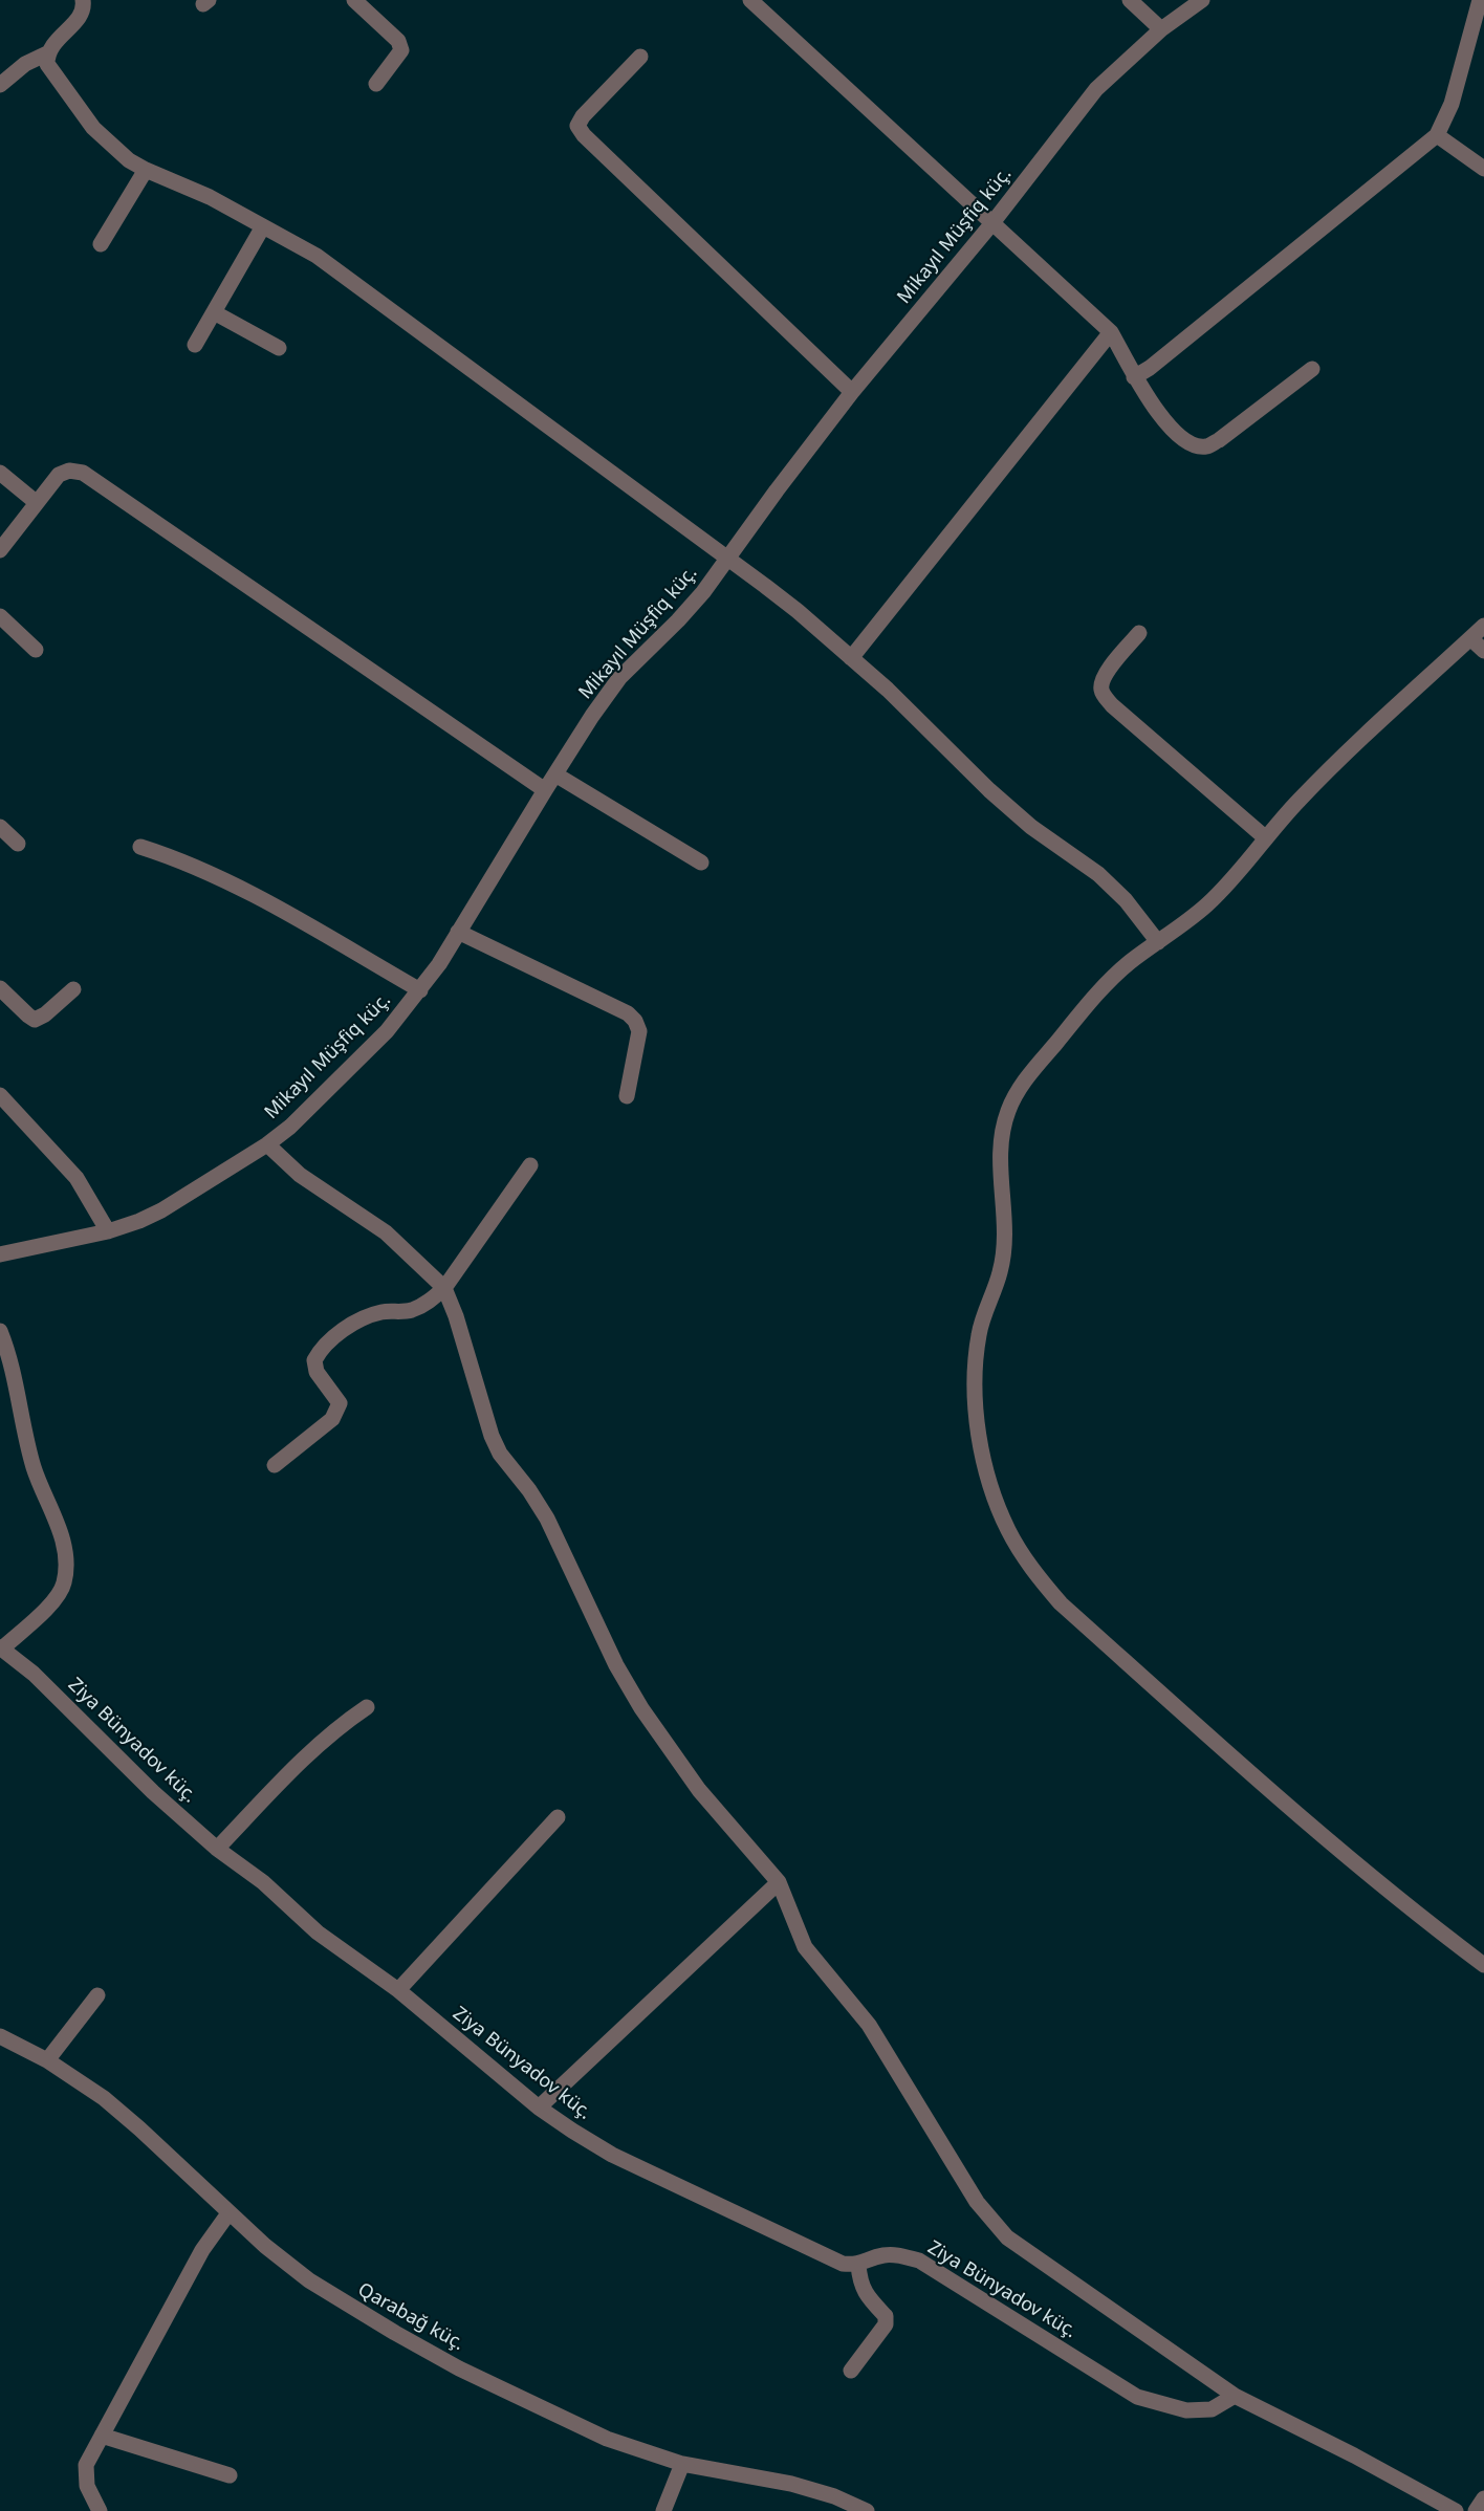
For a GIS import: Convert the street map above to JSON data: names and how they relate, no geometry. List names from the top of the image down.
{
  "streets": {
    "street": ["Mikayıl Müşfiq küç.", "Ziya Bünyadov küç.", "Qarabağ küç."]
  }
}
